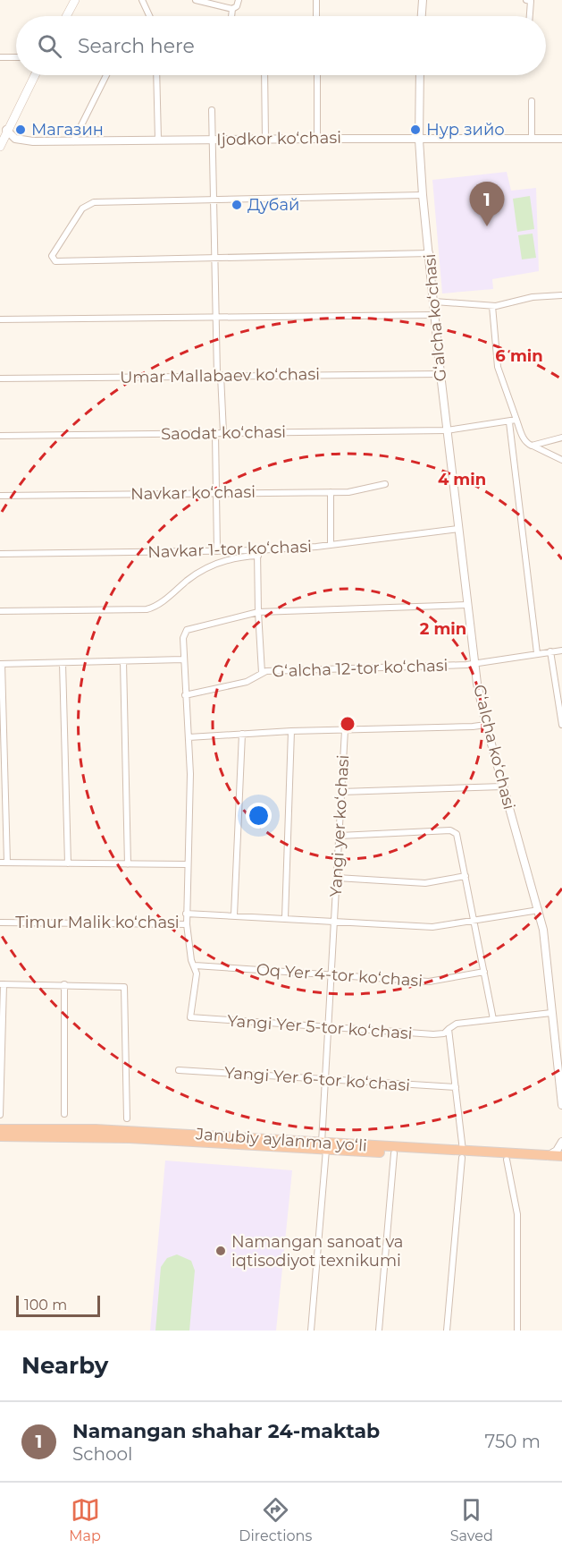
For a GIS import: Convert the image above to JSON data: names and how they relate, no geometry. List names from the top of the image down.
{
  "streets": {
    "highway": ["Janubiy aylanma yoʻli"],
    "street": [
      "Ijodkor koʻchasi",
      "Gʻalcha koʻchasi",
      "Umar Mallabaev koʻchasi",
      "Saodat koʻchasi",
      "Navkar koʻchasi",
      "Navkar 1-tor koʻchasi",
      "Gʻalcha 12-tor koʻchasi",
      "Yangi yer koʻchasi",
      "Timur Malik koʻchasi",
      "Oq Yer 4-tor koʻchasi",
      "Yangi Yer 5-tor koʻchasi",
      "Yangi Yer 6-tor koʻchasi"
    ]
  },
  "crossings": [
    ["Ijodkor koʻchasi", "Gʻalcha koʻchasi"],
    ["Gʻalcha koʻchasi", "Umar Mallabaev koʻchasi"],
    ["Gʻalcha koʻchasi", "Saodat koʻchasi"],
    ["Gʻalcha koʻchasi", "Navkar 1-tor koʻchasi"],
    ["Gʻalcha koʻchasi", "Gʻalcha 12-tor koʻchasi"],
    ["Yangi yer koʻchasi", "Oq Yer 4-tor koʻchasi"],
    ["Yangi yer koʻchasi", "Yangi Yer 5-tor koʻchasi"],
    ["Yangi yer koʻchasi", "Yangi Yer 6-tor koʻchasi"],
    ["Yangi yer koʻchasi", "Janubiy aylanma yoʻli"],
    ["Oq Yer 4-tor koʻchasi", "Yangi Yer 5-tor koʻchasi"]
  ],
  "places": [
    "Магазин",
    "Нур зийо",
    "Дубай",
    "Namangan sanoat va iqtisodiyot texnikumi"
  ],
  "scale_bar": "100 m",
  "page": {
    "search": "Search here",
    "pins": "1",
    "scale": "100 m",
    "heading": "Nearby",
    "list": [
      {
        "mark": "1",
        "name": "Namangan shahar 24-maktab",
        "note": "School",
        "value": "750 m"
      }
    ],
    "nav": ["Map", "Directions", "Saved"]
  },
  "rings": ["6 min", "4 min", "2 min"]
}
